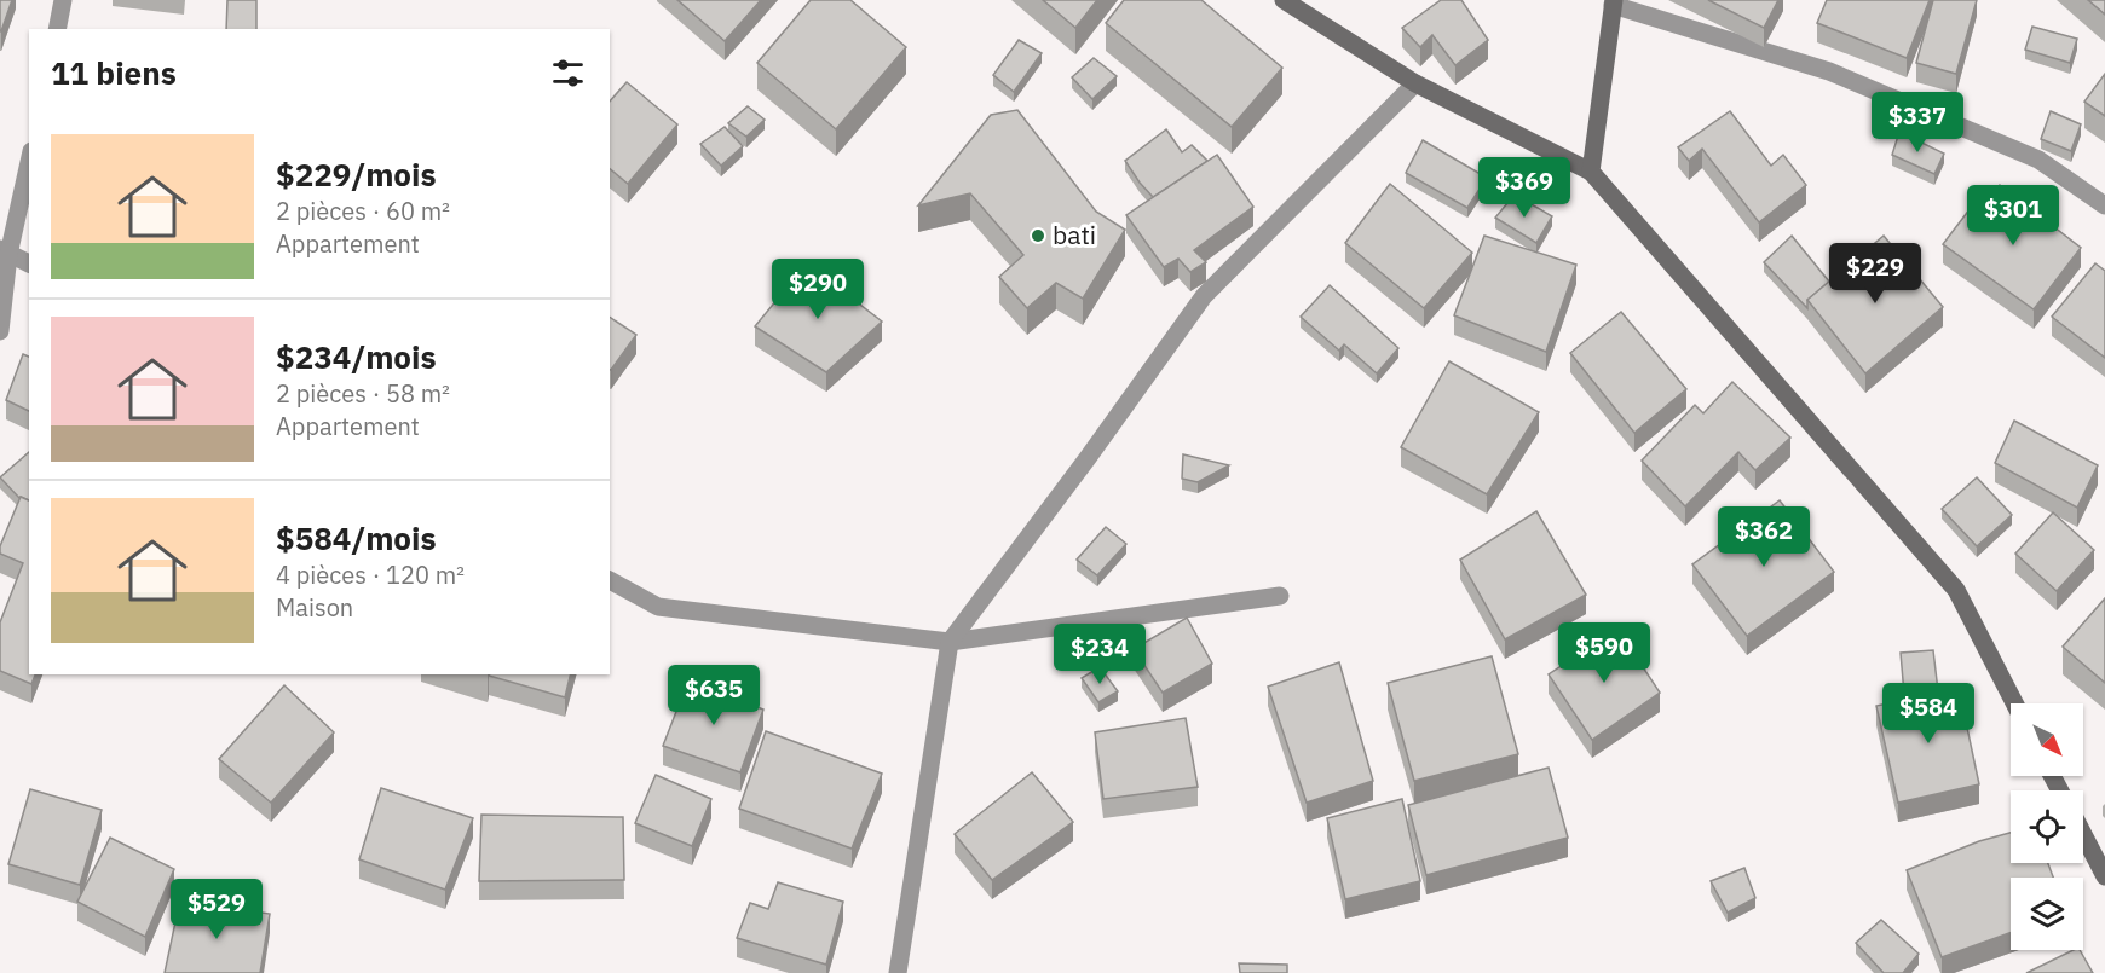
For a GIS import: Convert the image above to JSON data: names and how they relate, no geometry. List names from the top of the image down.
{
  "places": ["bati"],
  "north": "bottom right",
  "page": {
    "heading": "11 biens",
    "price": [
      "$337",
      "$369",
      "$301",
      "$229",
      "$290",
      "$362",
      "$590",
      "$234",
      "$635",
      "$584",
      "$529"
    ],
    "list": [
      {
        "name": "$229/mois",
        "note": "2 pièces · 60 m² · Appartement"
      },
      {
        "name": "$234/mois",
        "note": "2 pièces · 58 m² · Appartement"
      },
      {
        "name": "$584/mois",
        "note": "4 pièces · 120 m² · Maison"
      }
    ]
  }
}
